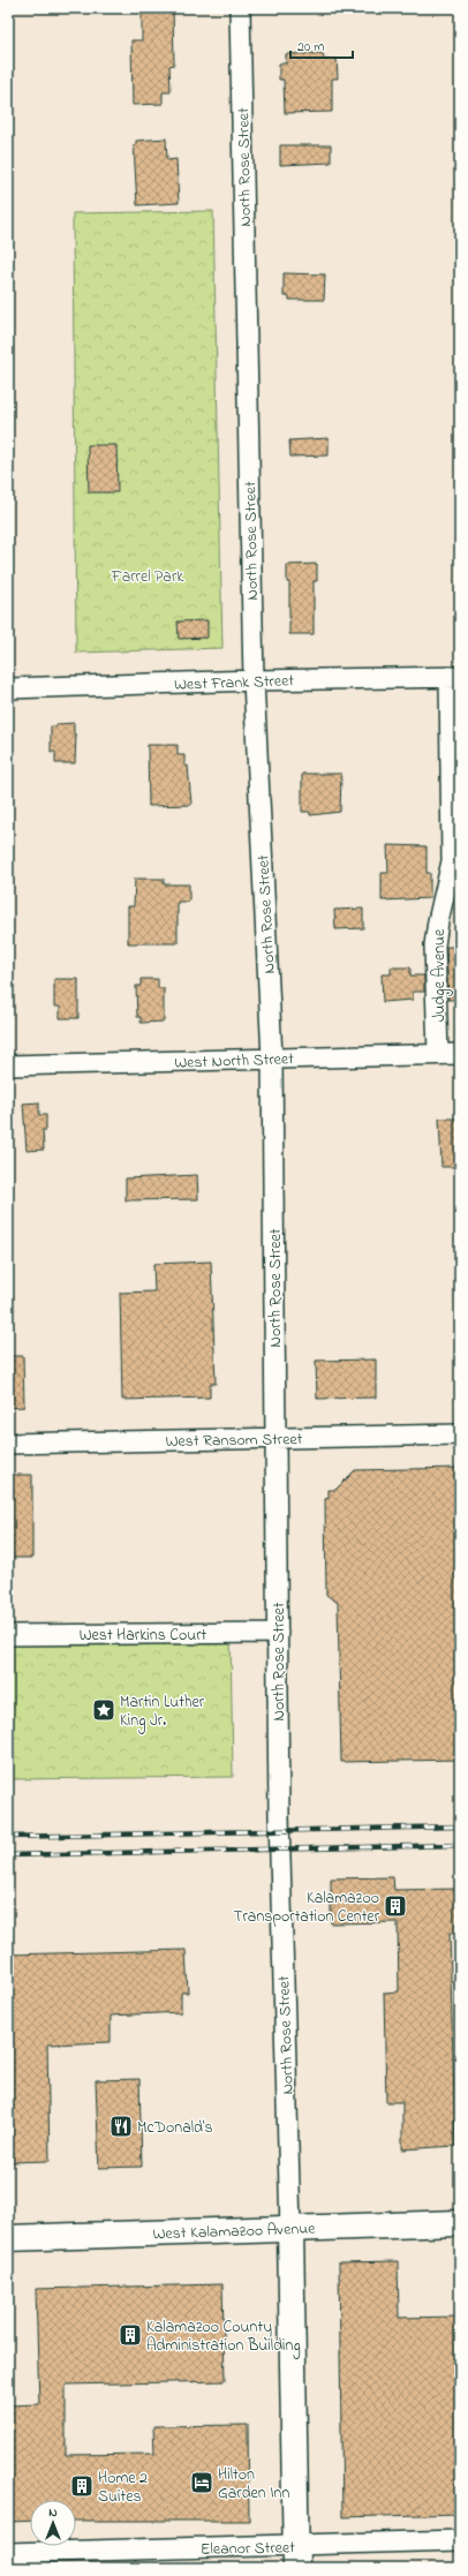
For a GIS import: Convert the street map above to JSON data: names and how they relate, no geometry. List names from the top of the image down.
{
  "streets": {
    "main road": ["North Rose Street", "West Kalamazoo Avenue"],
    "street": [
      "West Frank Street",
      "Judge Avenue",
      "West North Street",
      "West Ransom Street",
      "West Harkins Court",
      "Eleanor Street"
    ]
  },
  "crossings": [
    ["North Rose Street", "West Frank Street"],
    ["North Rose Street", "West North Street"],
    ["North Rose Street", "West Ransom Street"],
    ["North Rose Street", "West Harkins Court"],
    ["North Rose Street", "West Kalamazoo Avenue"],
    ["North Rose Street", "Eleanor Street"],
    ["West Frank Street", "Judge Avenue"],
    ["Judge Avenue", "West North Street"]
  ],
  "parks": ["Farrel Park"],
  "places": {
    "place": ["Martin Luther King Jr."],
    "building": ["Kalamazoo Transportation Center", "Kalamazoo County Administration Building", "Home 2 Suites"],
    "restaurant": ["McDonald's"],
    "hotel": ["Hilton Garden Inn"]
  },
  "scale_bar": "20 m",
  "north": "top"
}
